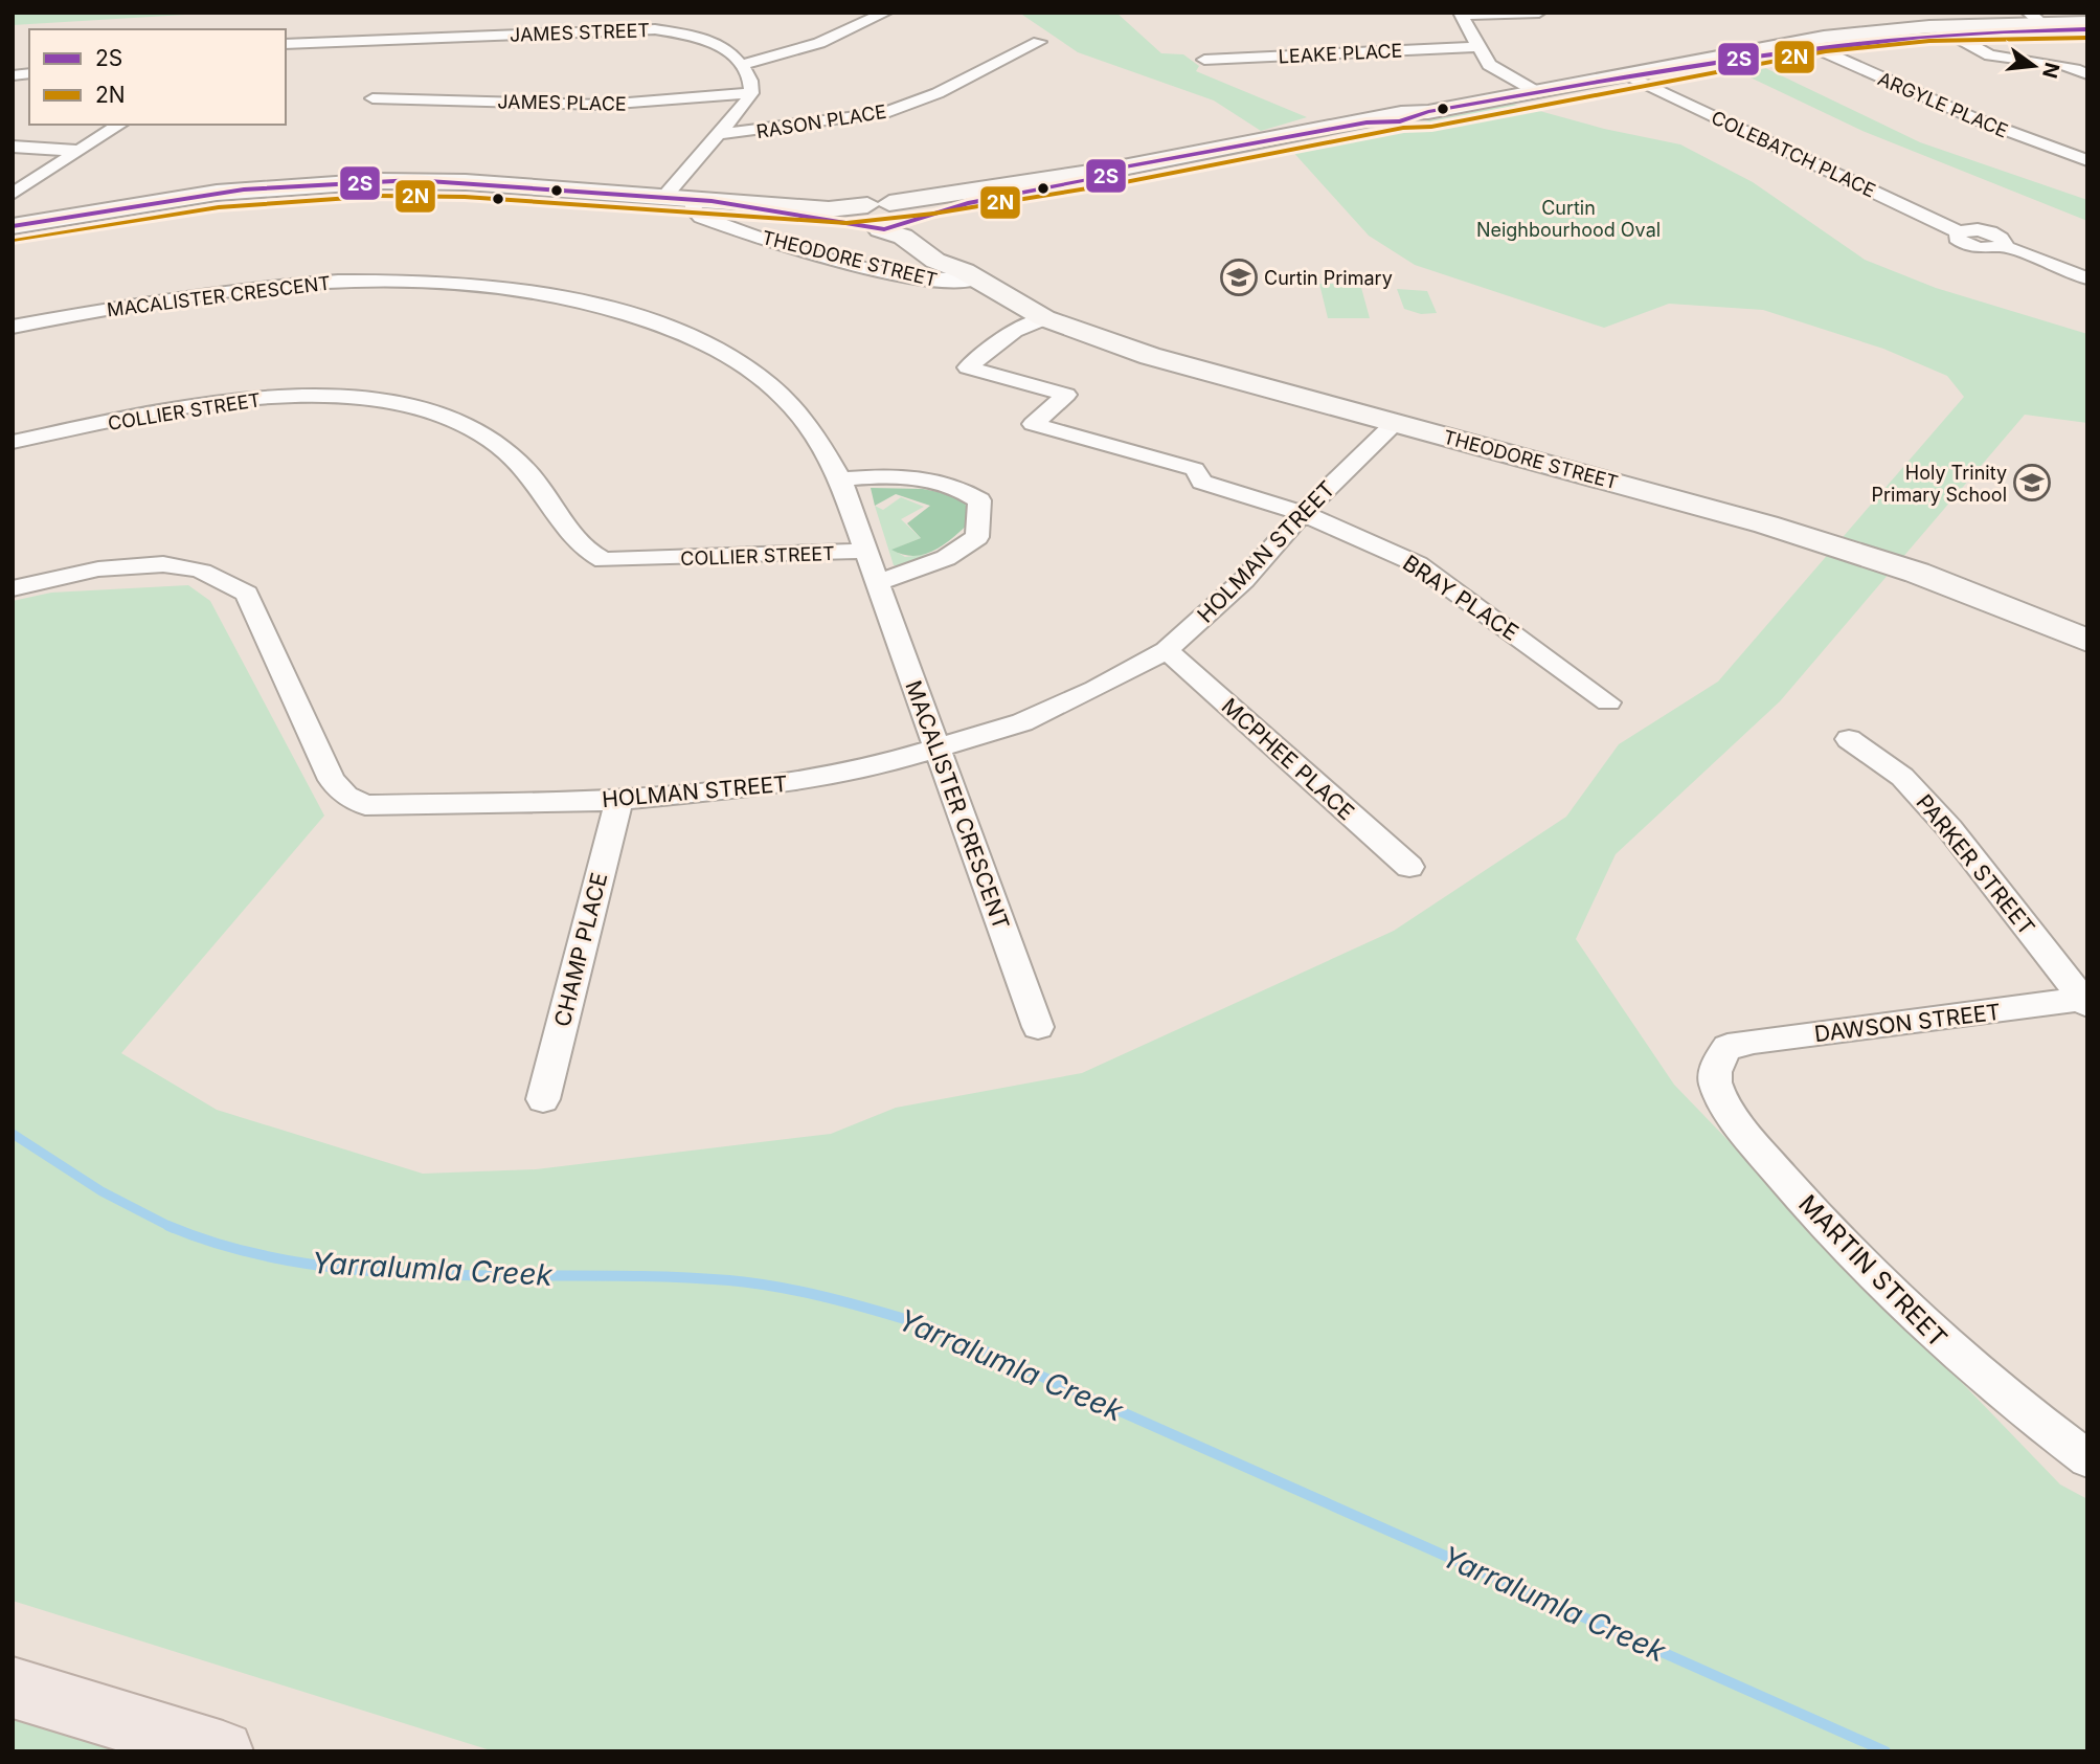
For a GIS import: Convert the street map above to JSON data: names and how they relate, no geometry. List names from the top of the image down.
{
  "streets": {
    "main road": ["THEODORE STREET"],
    "street": [
      "JAMES STREET",
      "LEAKE PLACE",
      "JAMES PLACE",
      "ARGYLE PLACE",
      "RASON PLACE",
      "COLEBATCH PLACE",
      "MACALISTER CRESCENT",
      "COLLIER STREET",
      "HOLMAN STREET",
      "BRAY PLACE",
      "MCPHEE PLACE",
      "PARKER STREET",
      "CHAMP PLACE",
      "DAWSON STREET",
      "MARTIN STREET"
    ]
  },
  "crossings": [
    ["THEODORE STREET", "HOLMAN STREET"],
    ["THEODORE STREET", "BRAY PLACE"],
    ["MACALISTER CRESCENT", "COLLIER STREET"],
    ["MACALISTER CRESCENT", "HOLMAN STREET"],
    ["HOLMAN STREET", "BRAY PLACE"],
    ["HOLMAN STREET", "MCPHEE PLACE"],
    ["HOLMAN STREET", "CHAMP PLACE"],
    ["PARKER STREET", "DAWSON STREET"],
    ["DAWSON STREET", "MARTIN STREET"]
  ],
  "water": ["Yarralumla Creek"],
  "parks": ["Curtin Neighbourhood Oval"],
  "places": {
    "school or university": ["Curtin Primary", "Holy Trinity Primary School"]
  },
  "lines": ["transit line 2S", "transit line 2N"],
  "legend": ["2S", "2N"],
  "north": "right"
}
